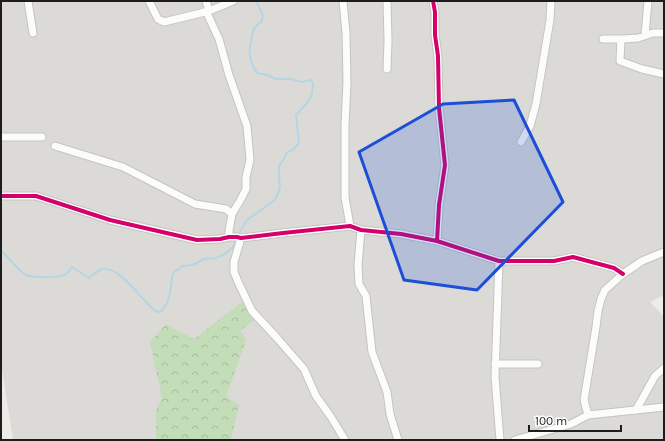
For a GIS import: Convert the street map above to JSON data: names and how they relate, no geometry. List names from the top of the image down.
{
  "scale_bar": "100 m"
}
